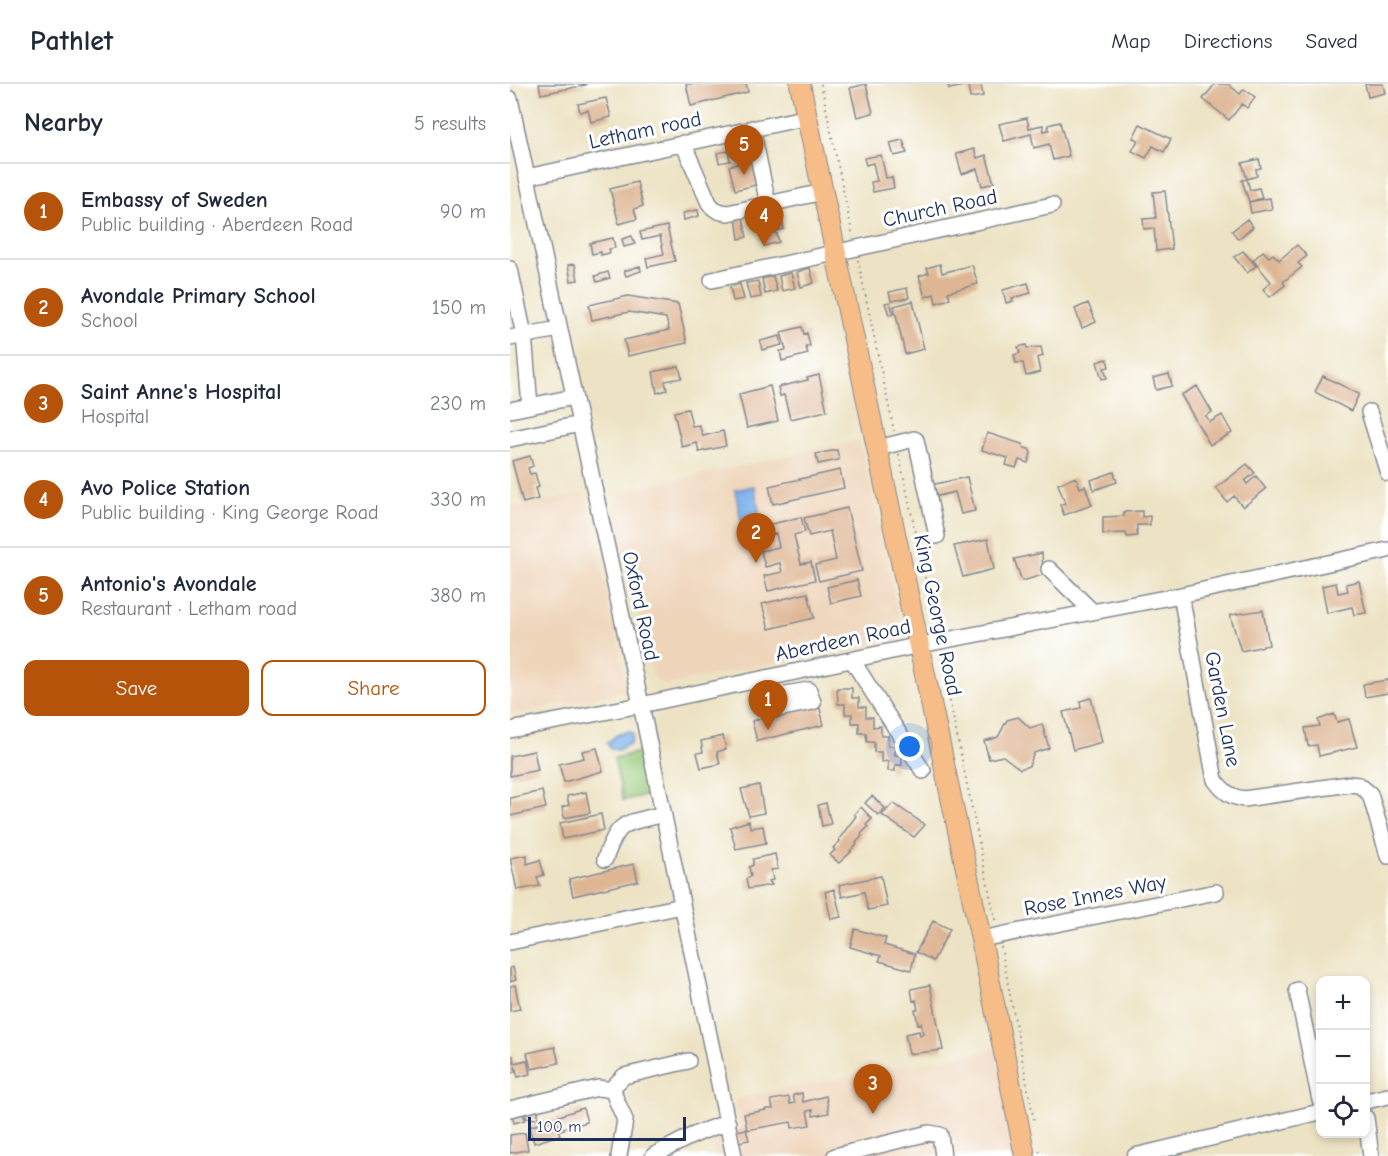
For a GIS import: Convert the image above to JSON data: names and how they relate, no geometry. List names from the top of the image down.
{
  "streets": {
    "main road": ["King George Road"],
    "street": [
      "Letham road",
      "Church Road",
      "Oxford Road",
      "Aberdeen Road",
      "Garden Lane",
      "Rose Innes Way"
    ]
  },
  "crossings": [
    ["Letham road", "Oxford Road"],
    ["Letham road", "King George Road"],
    ["Church Road", "King George Road"],
    ["Oxford Road", "Aberdeen Road"],
    ["King George Road", "Aberdeen Road"],
    ["King George Road", "Rose Innes Way"],
    ["Aberdeen Road", "Garden Lane"]
  ],
  "scale_bar": "100 m",
  "page": {
    "header": "Pathlet",
    "nav": ["Map", "Directions", "Saved"],
    "heading": ["Nearby", "5 results"],
    "pins": [
      "5",
      "4",
      "2",
      "1",
      "3"
    ],
    "list": [
      {
        "mark": "1",
        "name": "Embassy of Sweden",
        "note": "Public building · Aberdeen Road",
        "value": "90 m"
      },
      {
        "mark": "2",
        "name": "Avondale Primary School",
        "note": "School",
        "value": "150 m"
      },
      {
        "mark": "3",
        "name": "Saint Anne's Hospital",
        "note": "Hospital",
        "value": "230 m"
      },
      {
        "mark": "4",
        "name": "Avo Police Station",
        "note": "Public building · King George Road",
        "value": "330 m"
      },
      {
        "mark": "5",
        "name": "Antonio's Avondale",
        "note": "Restaurant · Letham road",
        "value": "380 m"
      }
    ],
    "buttons": ["Save", "Share"],
    "map_buttons": ["+", "−"],
    "scale": "100 m"
  }
}
